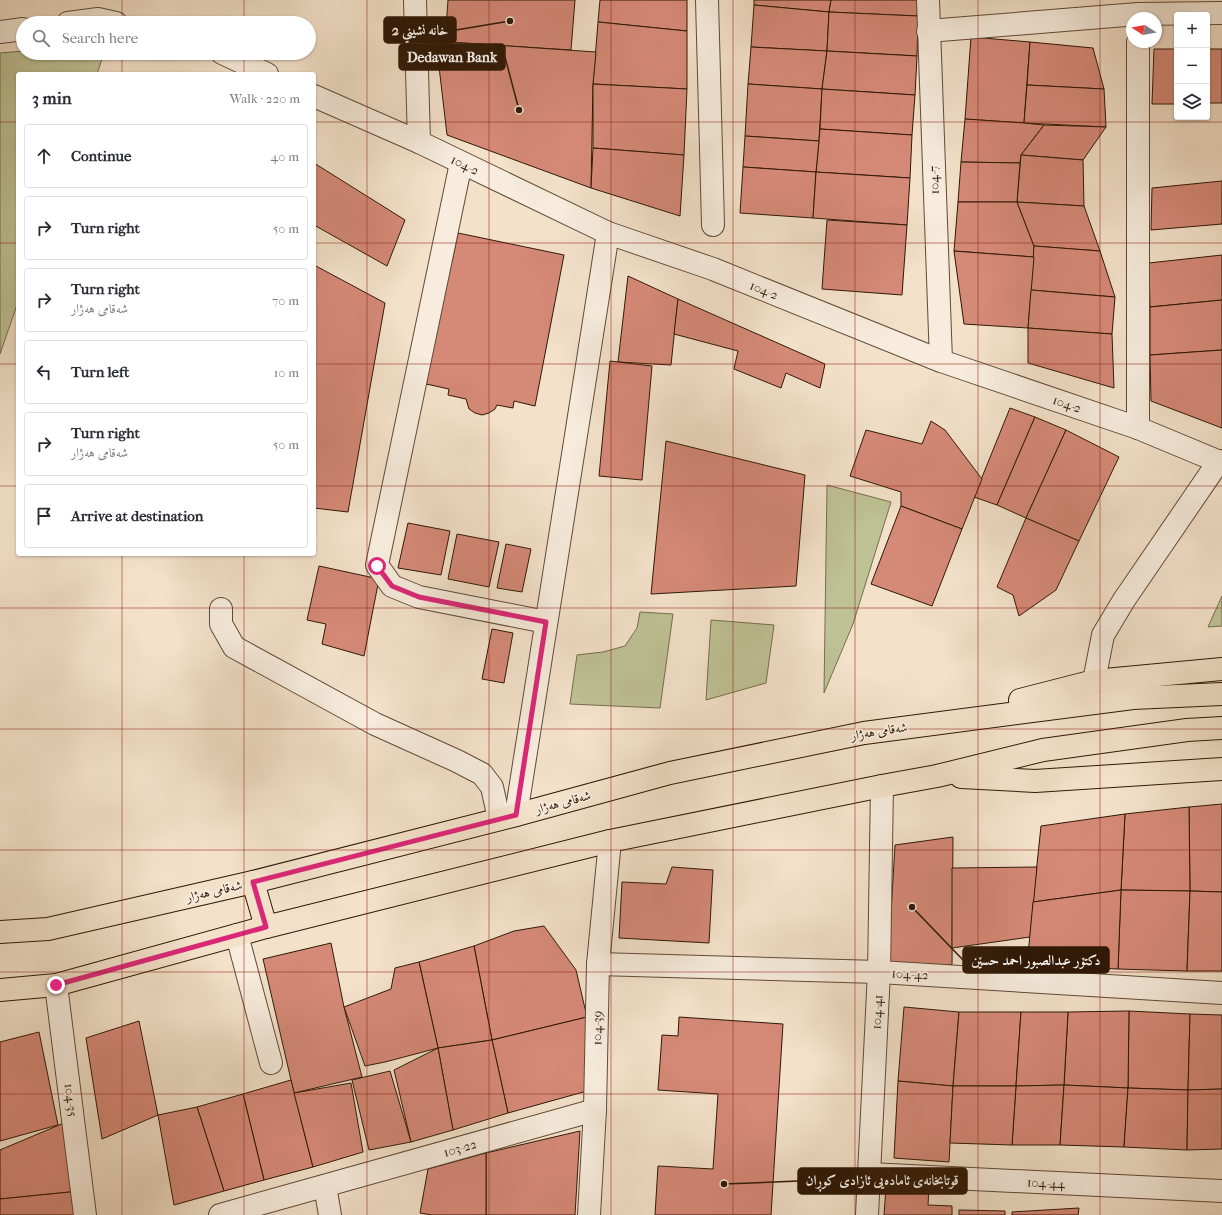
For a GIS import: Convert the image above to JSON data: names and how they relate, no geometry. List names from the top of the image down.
{
  "streets": {
    "main road": ["شەقامی هەژار"],
    "street": [
      "104-2",
      "104-7",
      "104-42",
      "104-41",
      "104-39",
      "104-35",
      "103-22",
      "104-44"
    ]
  },
  "crossings": [
    ["104-2", "104-7"],
    ["104-42", "104-41"],
    ["104-42", "104-39"],
    ["104-41", "104-44"],
    ["104-39", "103-22"]
  ],
  "places": [
    "خانه نشيني 2",
    "Dedawan Bank",
    "دکتۆر عبدالصبور احمد حسێن",
    "قوتابخانەی ئامادەیی ئازادی کوڕان"
  ],
  "north": "left",
  "page": {
    "map_buttons": ["+", "−"],
    "search": "Search here",
    "heading": ["3 min", "Walk · 220 m"],
    "list": [
      ["Continue", "40 m"],
      ["Turn right", "50 m"],
      ["Turn right", "شەقامی هەژار", "70 m"],
      ["Turn left", "10 m"],
      ["Turn right", "شەقامی هەژار", "50 m"],
      "Arrive at destination"
    ]
  }
}
